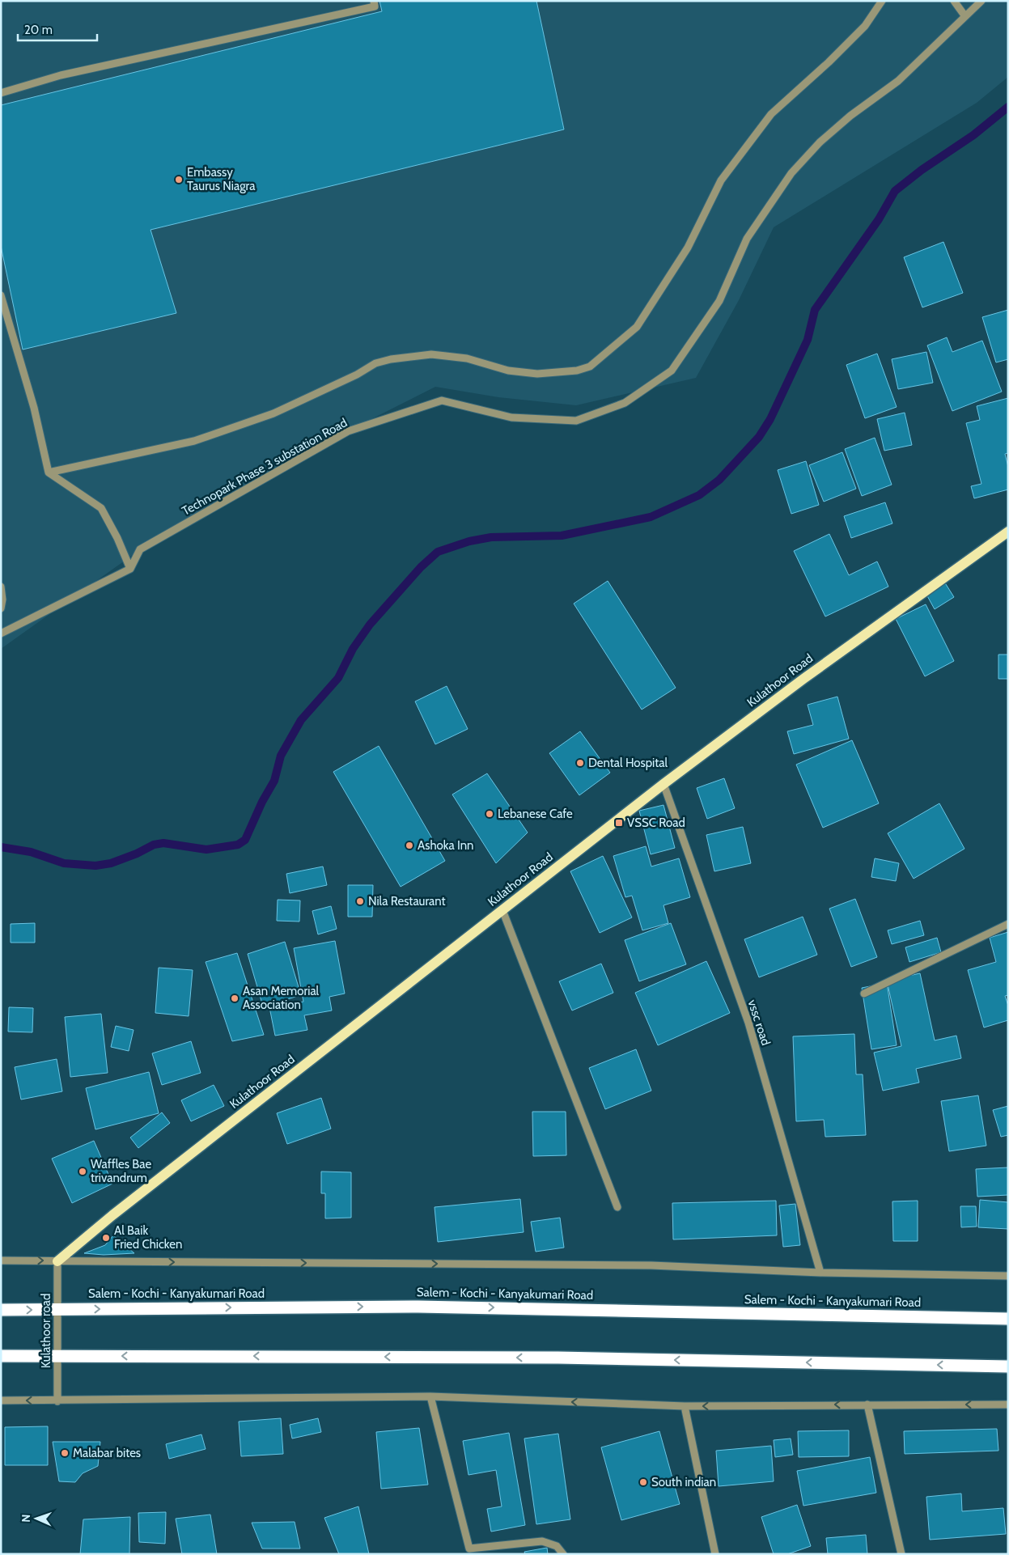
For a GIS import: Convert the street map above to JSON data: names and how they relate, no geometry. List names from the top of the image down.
{
  "streets": {
    "highway": ["Salem - Kochi - Kanyakumari Road"],
    "main road": ["Kulathoor Road"],
    "street": ["Technopark Phase 3 substation Road", "vssc road", "Kulathoor road"]
  },
  "crossings": [
    ["Kulathoor Road", "vssc road"],
    ["Kulathoor Road", "Kulathoor road"],
    ["Salem - Kochi - Kanyakumari Road", "Kulathoor road"]
  ],
  "places": {
    "other": [
      "Embassy Taurus Niagra",
      "Dental Hospital",
      "Lebanese Cafe",
      "Ashoka Inn",
      "Nila Restaurant",
      "Asan Memorial Association",
      "Waffles Bae trivandrum",
      "Al Baik Fried Chicken",
      "Malabar bites",
      "South indian"
    ],
    "transit": ["VSSC Road"]
  },
  "scale_bar": "20 m",
  "north": "left"
}
